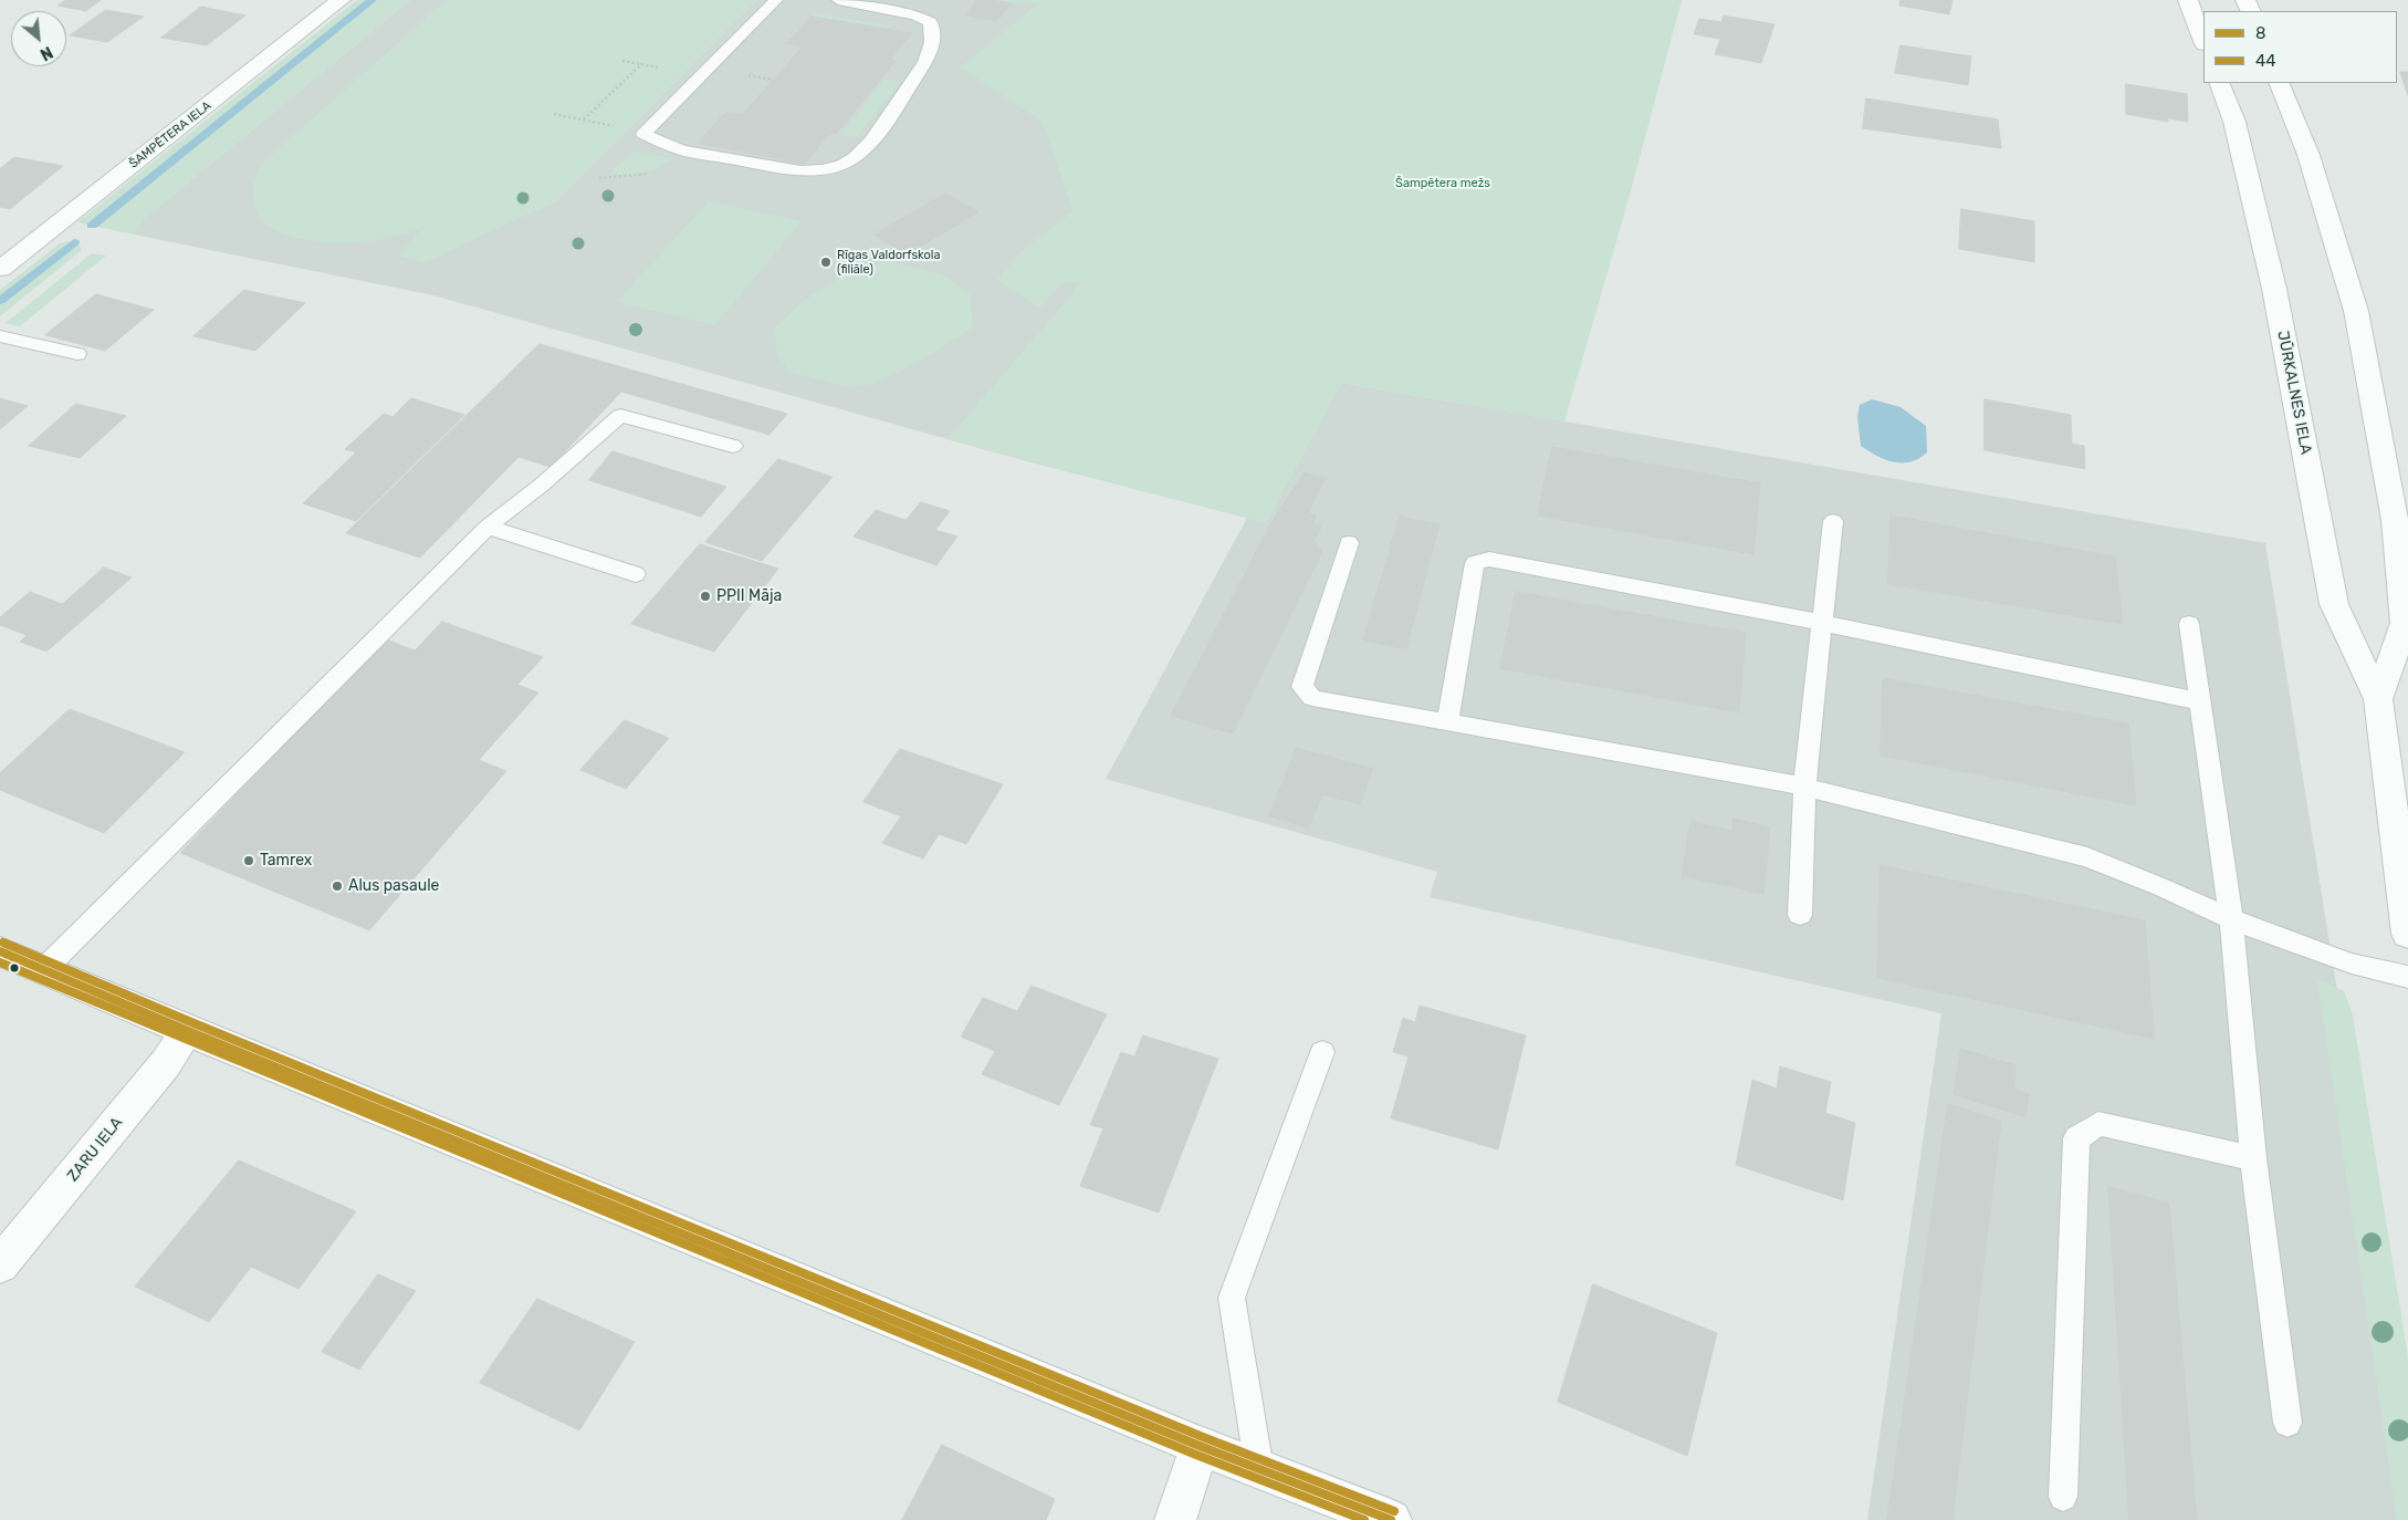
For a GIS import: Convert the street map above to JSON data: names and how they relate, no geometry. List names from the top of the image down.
{
  "streets": {
    "street": ["ŠAMPĒTERA IELA", "JŪRKALNES IELA", "ZARU IELA"]
  },
  "parks": ["Šampētera mežs"],
  "places": [
    "Rīgas Valdorfskola (filiāle)",
    "PPII Māja",
    "Tamrex",
    "Alus pasaule"
  ],
  "lines": ["transit line 8", "transit line 44"],
  "legend": ["8", "44"],
  "north": "bottom right"
}
